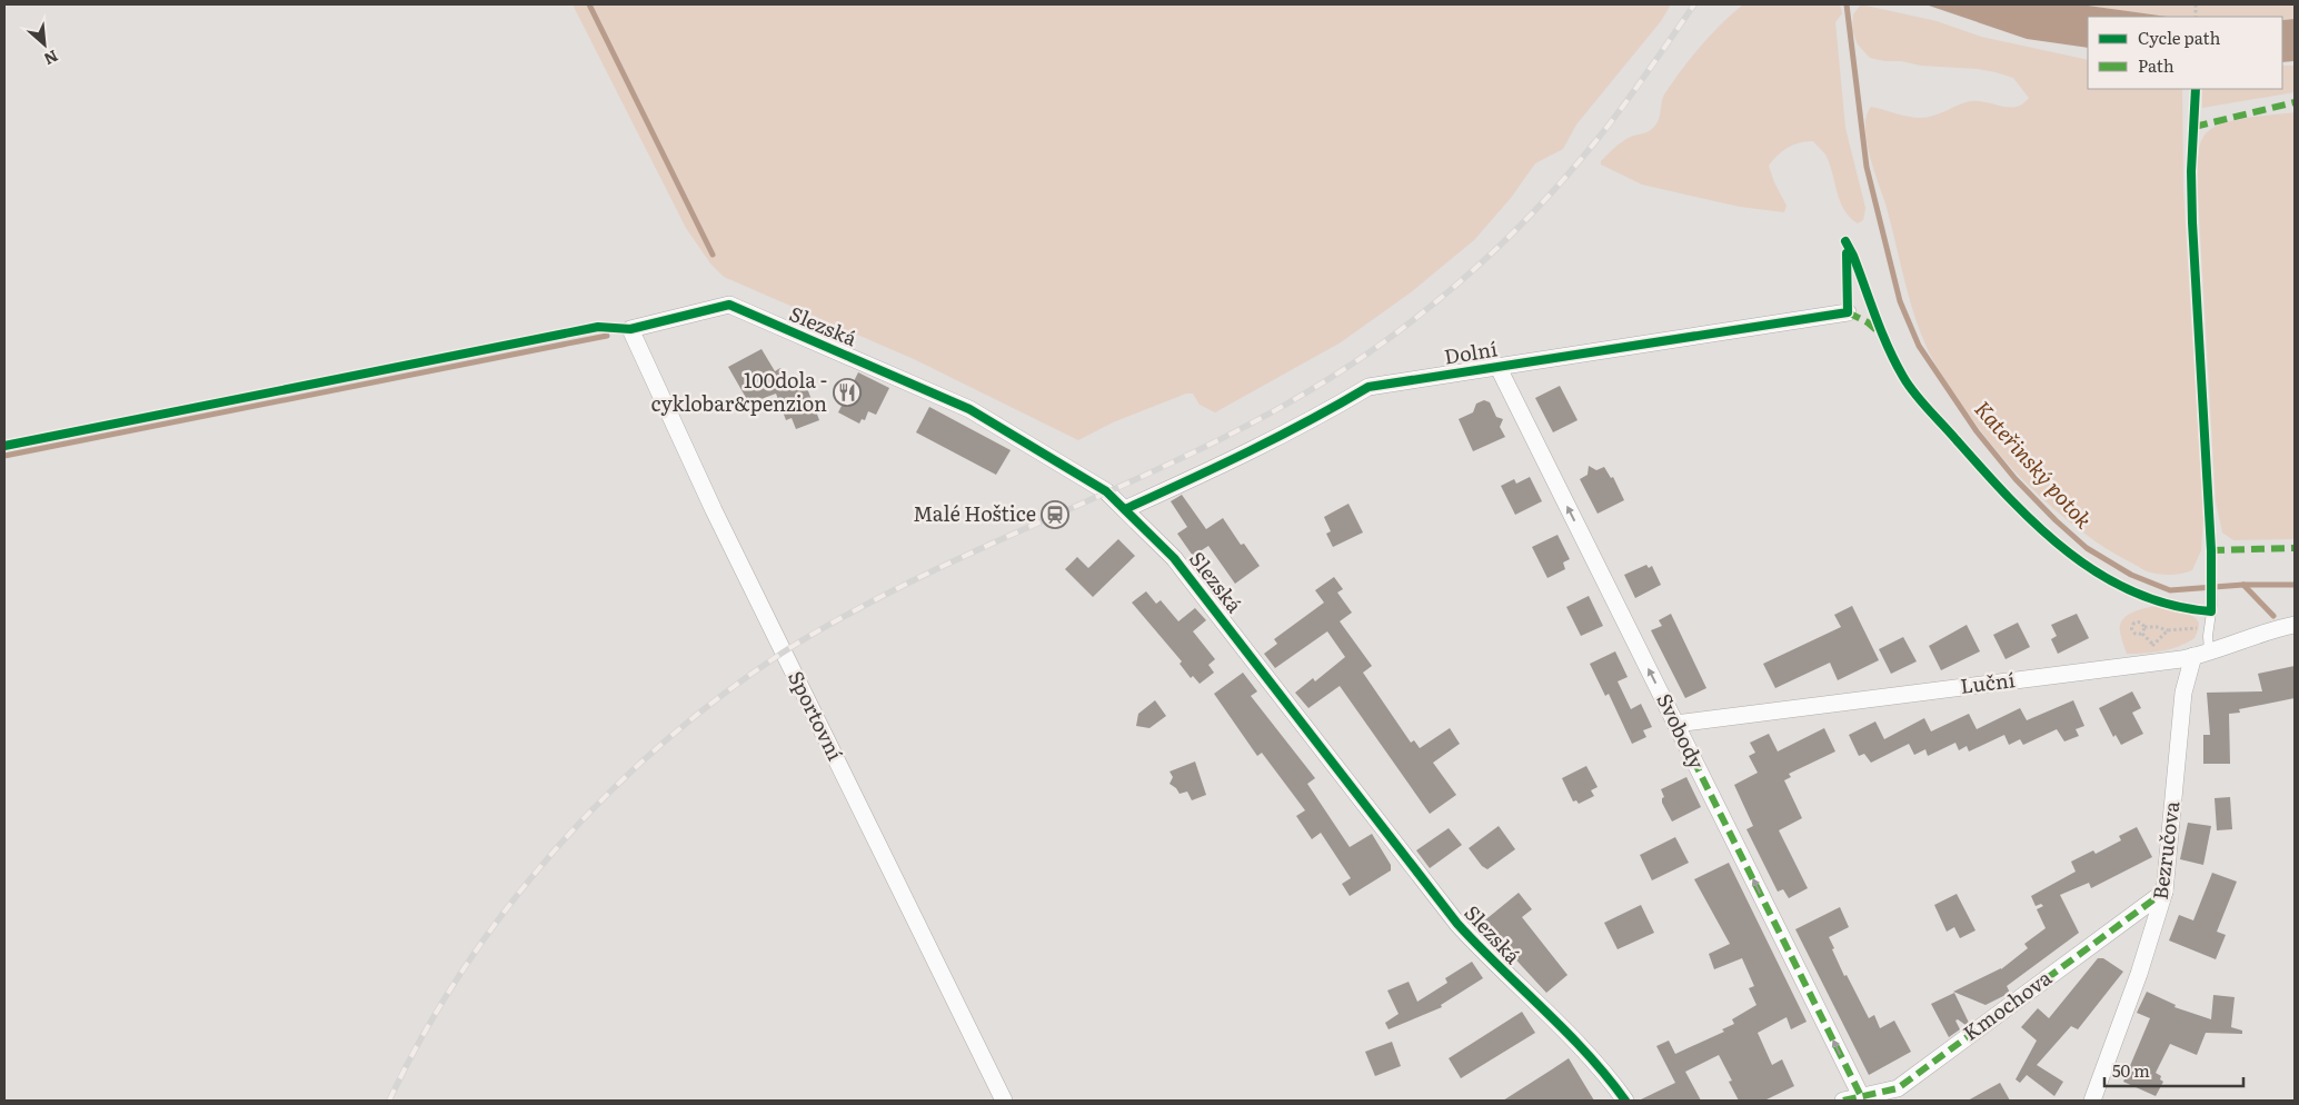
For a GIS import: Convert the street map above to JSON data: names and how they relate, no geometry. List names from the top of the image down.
{
  "streets": {
    "street": [
      "Slezská",
      "Dolní",
      "Luční",
      "Sportovní",
      "Svobody",
      "Bezručova",
      "Kmochova"
    ]
  },
  "crossings": [
    ["Slezská", "Dolní"],
    ["Slezská", "Sportovní"],
    ["Dolní", "Svobody"],
    ["Luční", "Svobody"],
    ["Luční", "Bezručova"],
    ["Svobody", "Kmochova"],
    ["Bezručova", "Kmochova"]
  ],
  "one_way": ["Svobody"],
  "water": ["Kateřinský potok"],
  "places": {
    "restaurant": ["100dola - cyklobar&penzion"],
    "station": ["Malé Hoštice"]
  },
  "legend": ["Cycle path", "Path"],
  "scale_bar": "50 m",
  "north": "bottom right"
}
